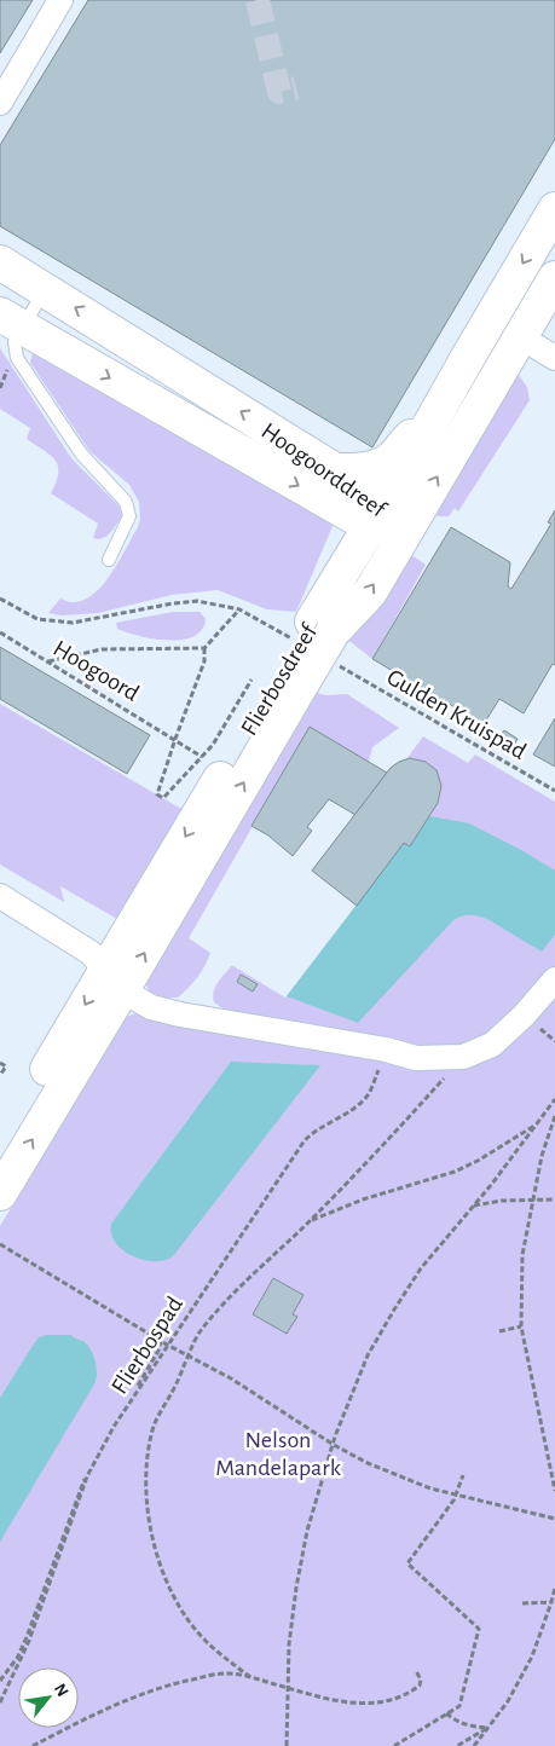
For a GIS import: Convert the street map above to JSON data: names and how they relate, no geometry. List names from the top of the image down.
{
  "streets": {
    "street": ["Hoogoorddreef", "Flierbosdreef"],
    "path": ["Hoogoord", "Gulden Kruispad", "Flierbospad"]
  },
  "crossings": [
    ["Hoogoorddreef", "Flierbosdreef"]
  ],
  "parks": ["Nelson Mandelapark"],
  "north": "top right"
}
